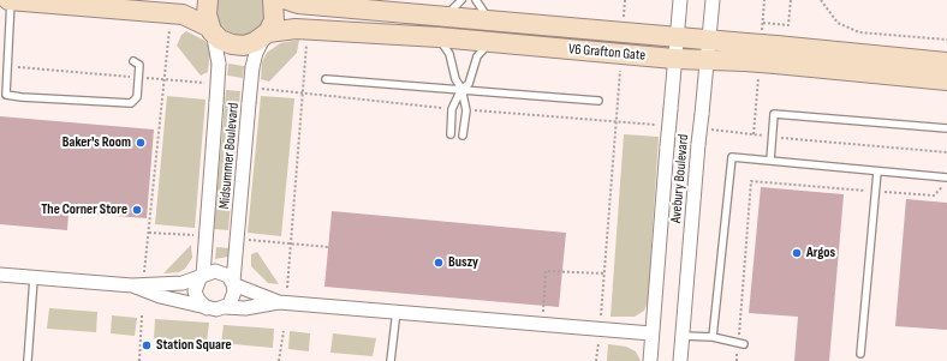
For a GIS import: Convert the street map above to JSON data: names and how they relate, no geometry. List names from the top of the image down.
{
  "streets": {
    "street": ["V6 Grafton Gate", "Midsummer Boulevard", "Avebury Boulevard"]
  },
  "crossings": [
    ["V6 Grafton Gate", "Midsummer Boulevard"],
    ["V6 Grafton Gate", "Avebury Boulevard"]
  ],
  "places": [
    "Baker's Room",
    "The Corner Store",
    "Argos",
    "Buszy",
    "Station Square"
  ]
}
